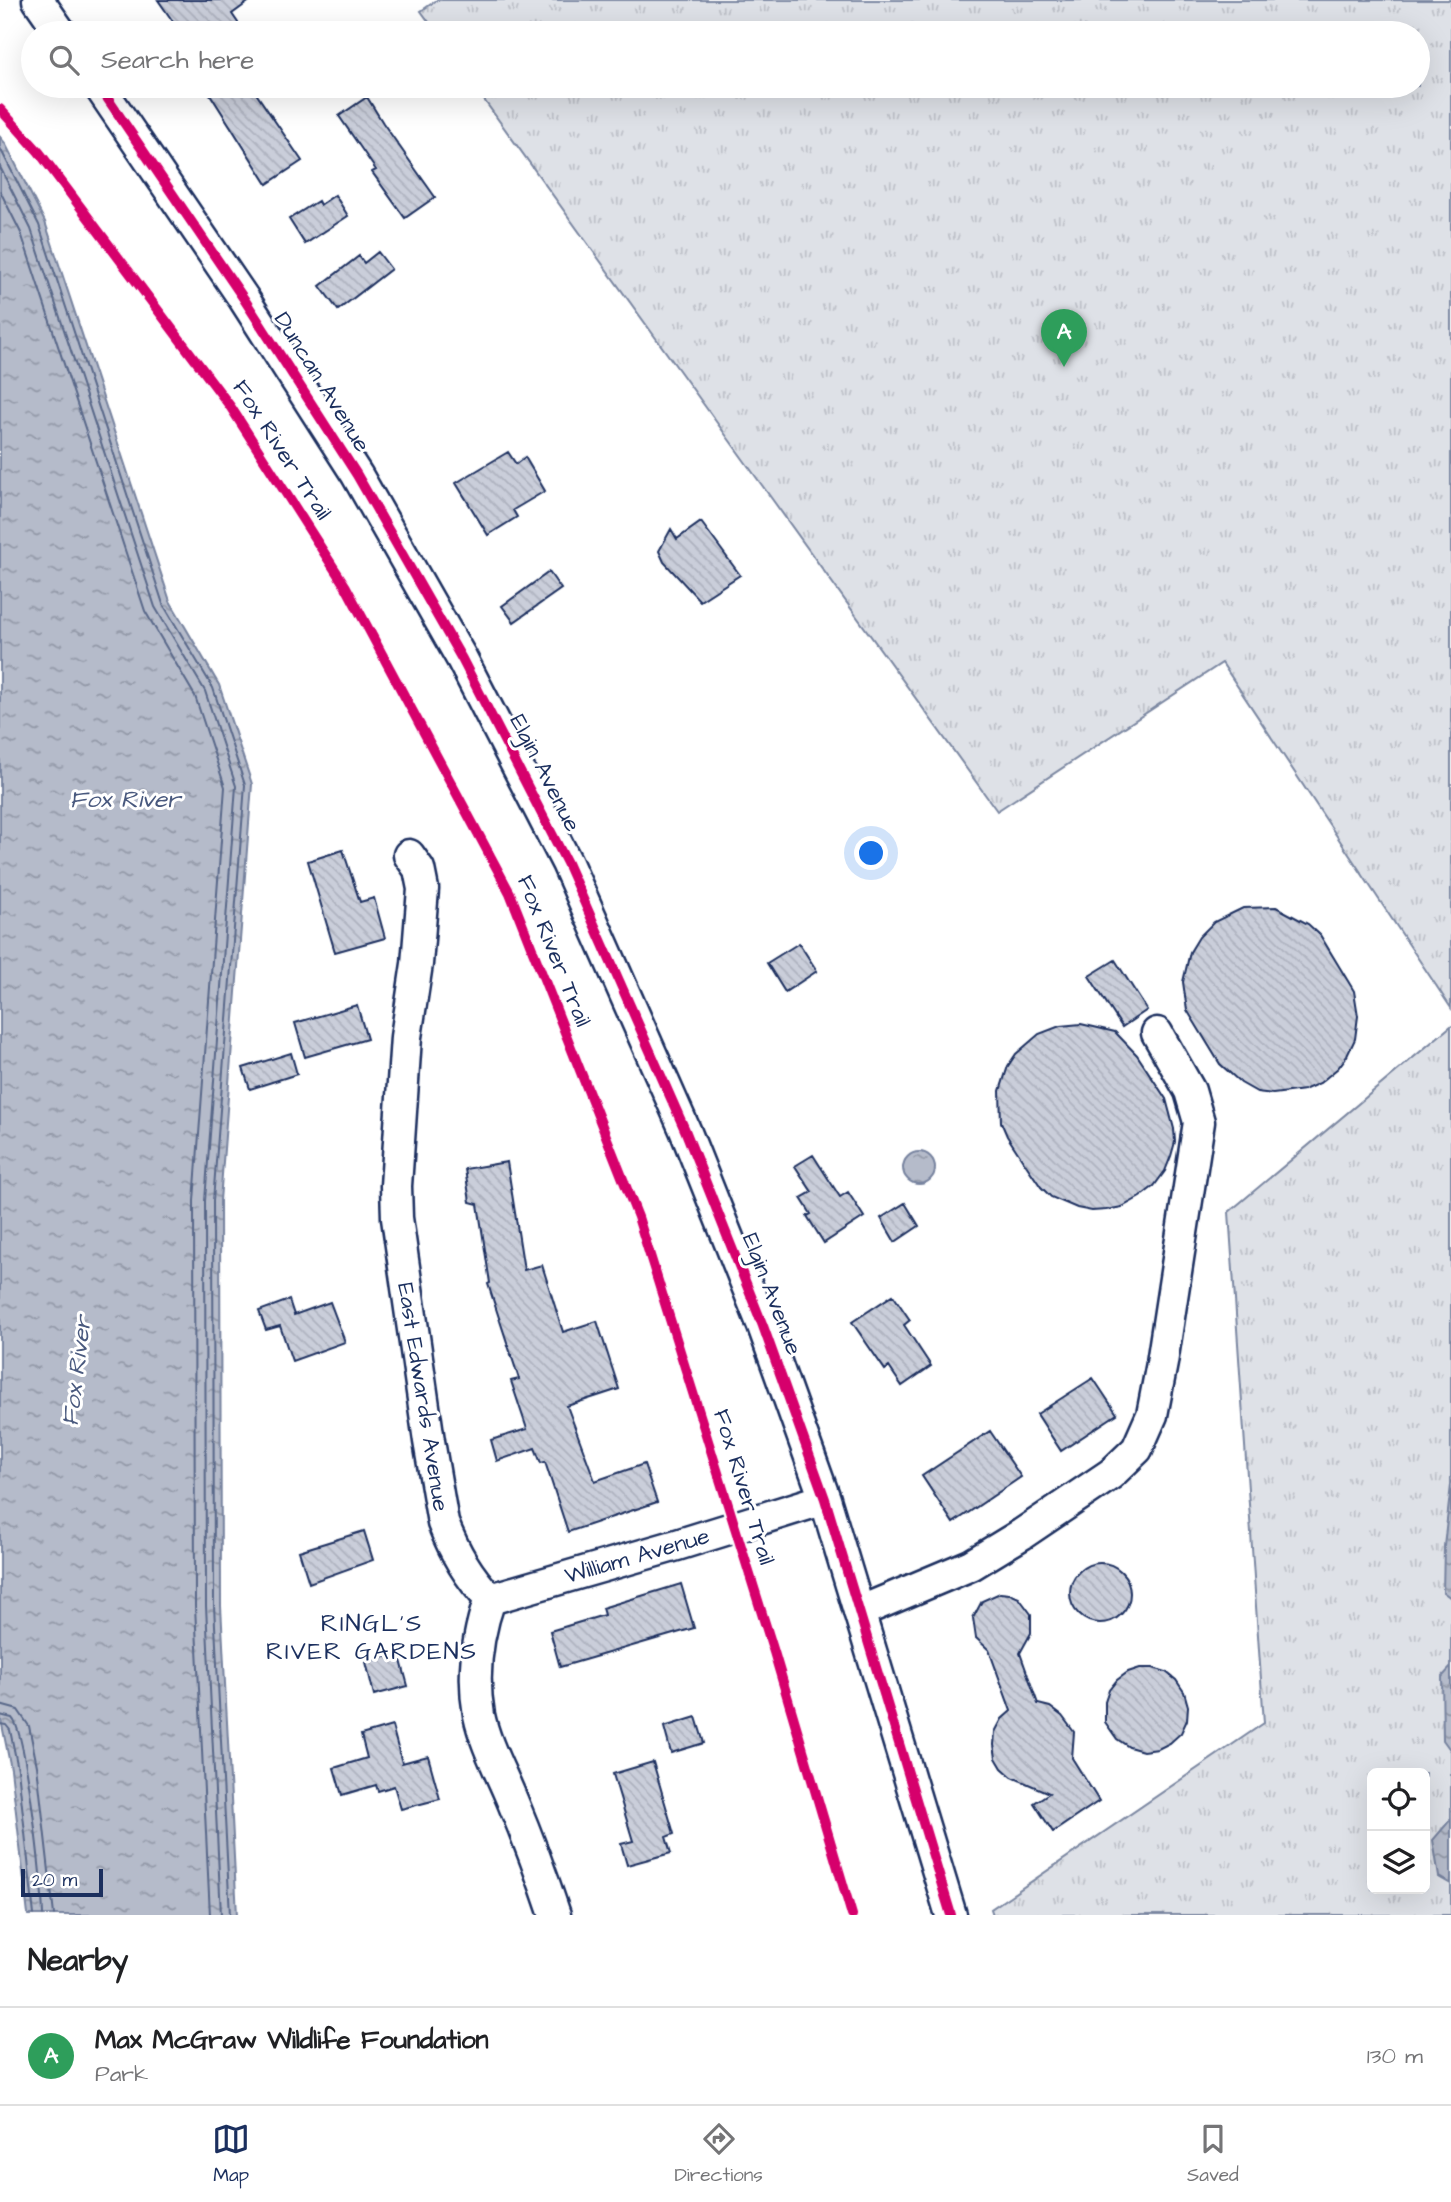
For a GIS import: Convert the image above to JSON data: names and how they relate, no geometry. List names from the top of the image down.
{
  "streets": {
    "street": [
      "Duncan Avenue",
      "Elgin Avenue",
      "East Edwards Avenue",
      "William Avenue"
    ],
    "cycle path": ["Fox River Trail"]
  },
  "crossings": [
    ["Duncan Avenue", "Elgin Avenue"],
    ["Elgin Avenue", "William Avenue"],
    ["East Edwards Avenue", "William Avenue"]
  ],
  "districts": ["RINGL'S RIVER GARDENS"],
  "water": ["Fox River"],
  "scale_bar": "20 m",
  "page": {
    "search": "Search here",
    "pins": "A",
    "scale": "20 m",
    "heading": "Nearby",
    "list": [
      {
        "mark": "A",
        "name": "Max McGraw Wildlife Foundation",
        "note": "Park",
        "value": "130 m"
      }
    ],
    "nav": ["Map", "Directions", "Saved"]
  }
}
